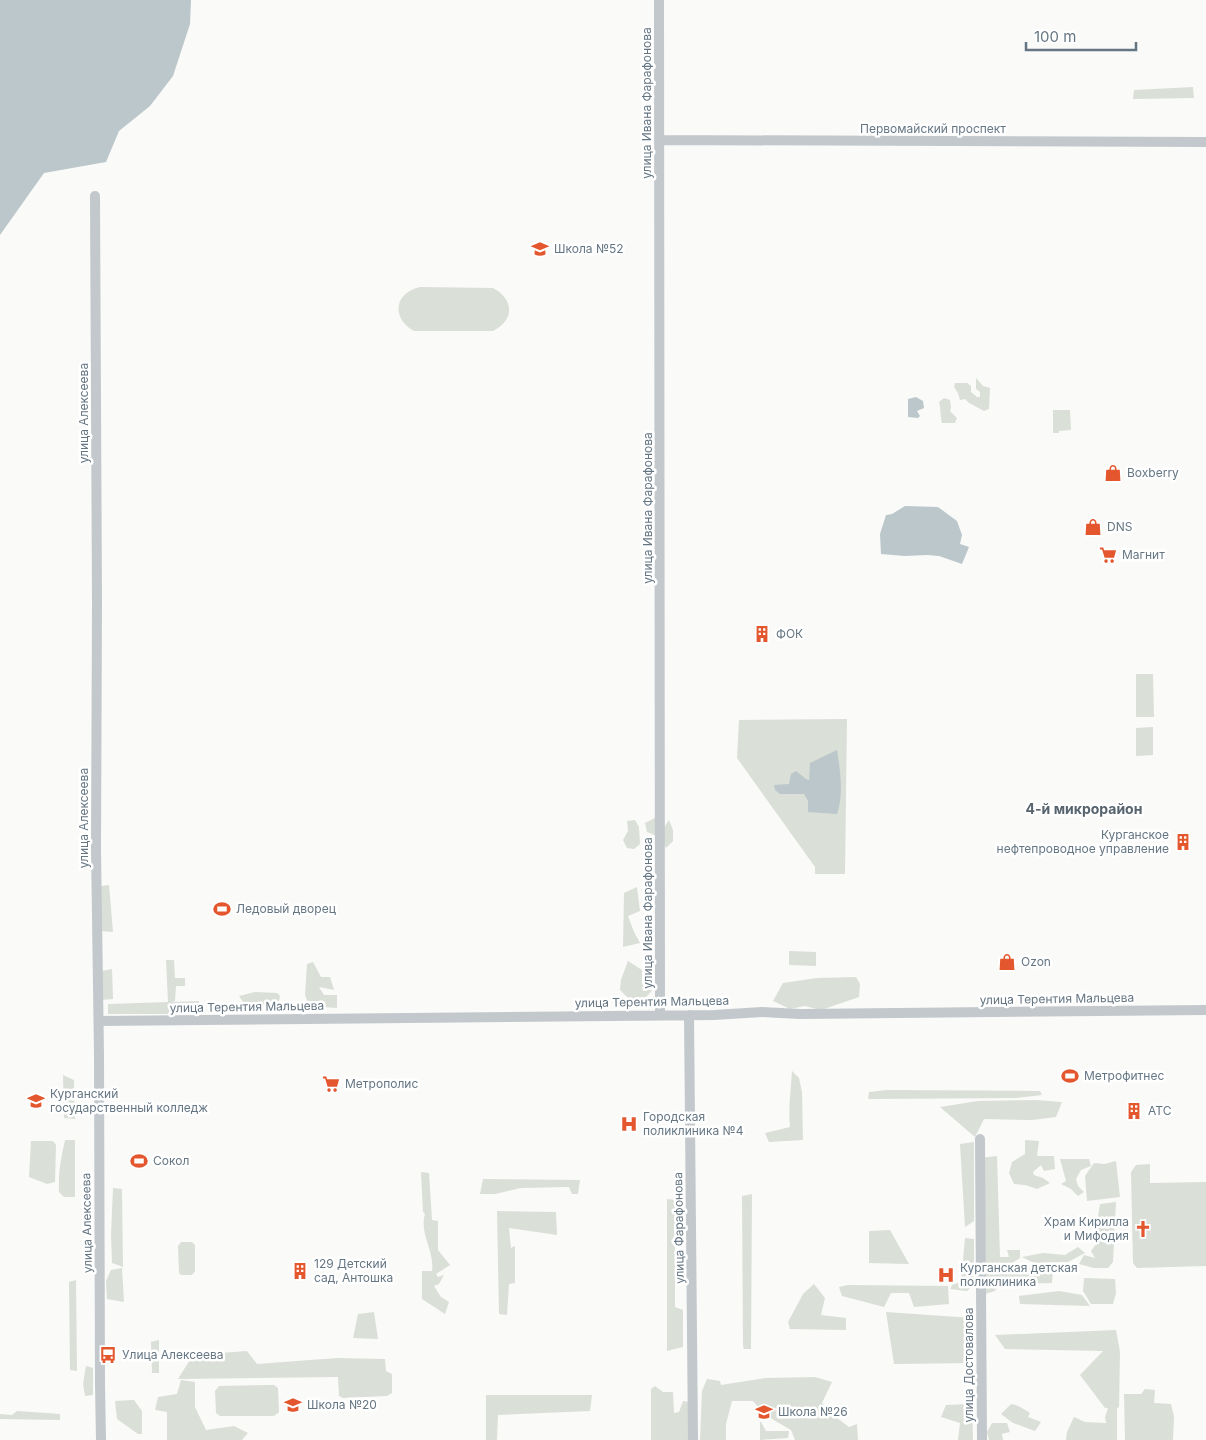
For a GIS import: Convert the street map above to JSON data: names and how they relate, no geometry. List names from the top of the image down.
{
  "streets": {
    "street": [
      "улица Ивана Фарафонова",
      "Первомайский проспект",
      "улица Алексеева",
      "улица Терентия Мальцева",
      "улица Фарафонова",
      "улица Достовалова"
    ]
  },
  "crossings": [
    ["улица Ивана Фарафонова", "Первомайский проспект"],
    ["улица Ивана Фарафонова", "улица Терентия Мальцева"],
    ["улица Алексеева", "улица Терентия Мальцева"],
    ["улица Терентия Мальцева", "улица Фарафонова"]
  ],
  "districts": ["4-й микрорайон"],
  "places": {
    "school or university": [
      "Школа №52",
      "Курганский государственный колледж",
      "Школа №20",
      "Школа №26"
    ],
    "shop": ["Boxberry", "DNS", "Ozon"],
    "supermarket": ["Магнит", "Метрополис"],
    "building": [
      "ФОК",
      "Курганское нефтепроводное управление",
      "АТС",
      "129 Детский сад, Антошка"
    ],
    "sports": ["Ледовый дворец", "Метрофитнес", "Сокол"],
    "hospital": ["Городская поликлиника №4", "Курганская детская поликлиника"],
    "church": ["Храм Кирилла и Мифодия"],
    "bus stop": ["Улица Алексеева"]
  },
  "scale_bar": "100 m"
}
